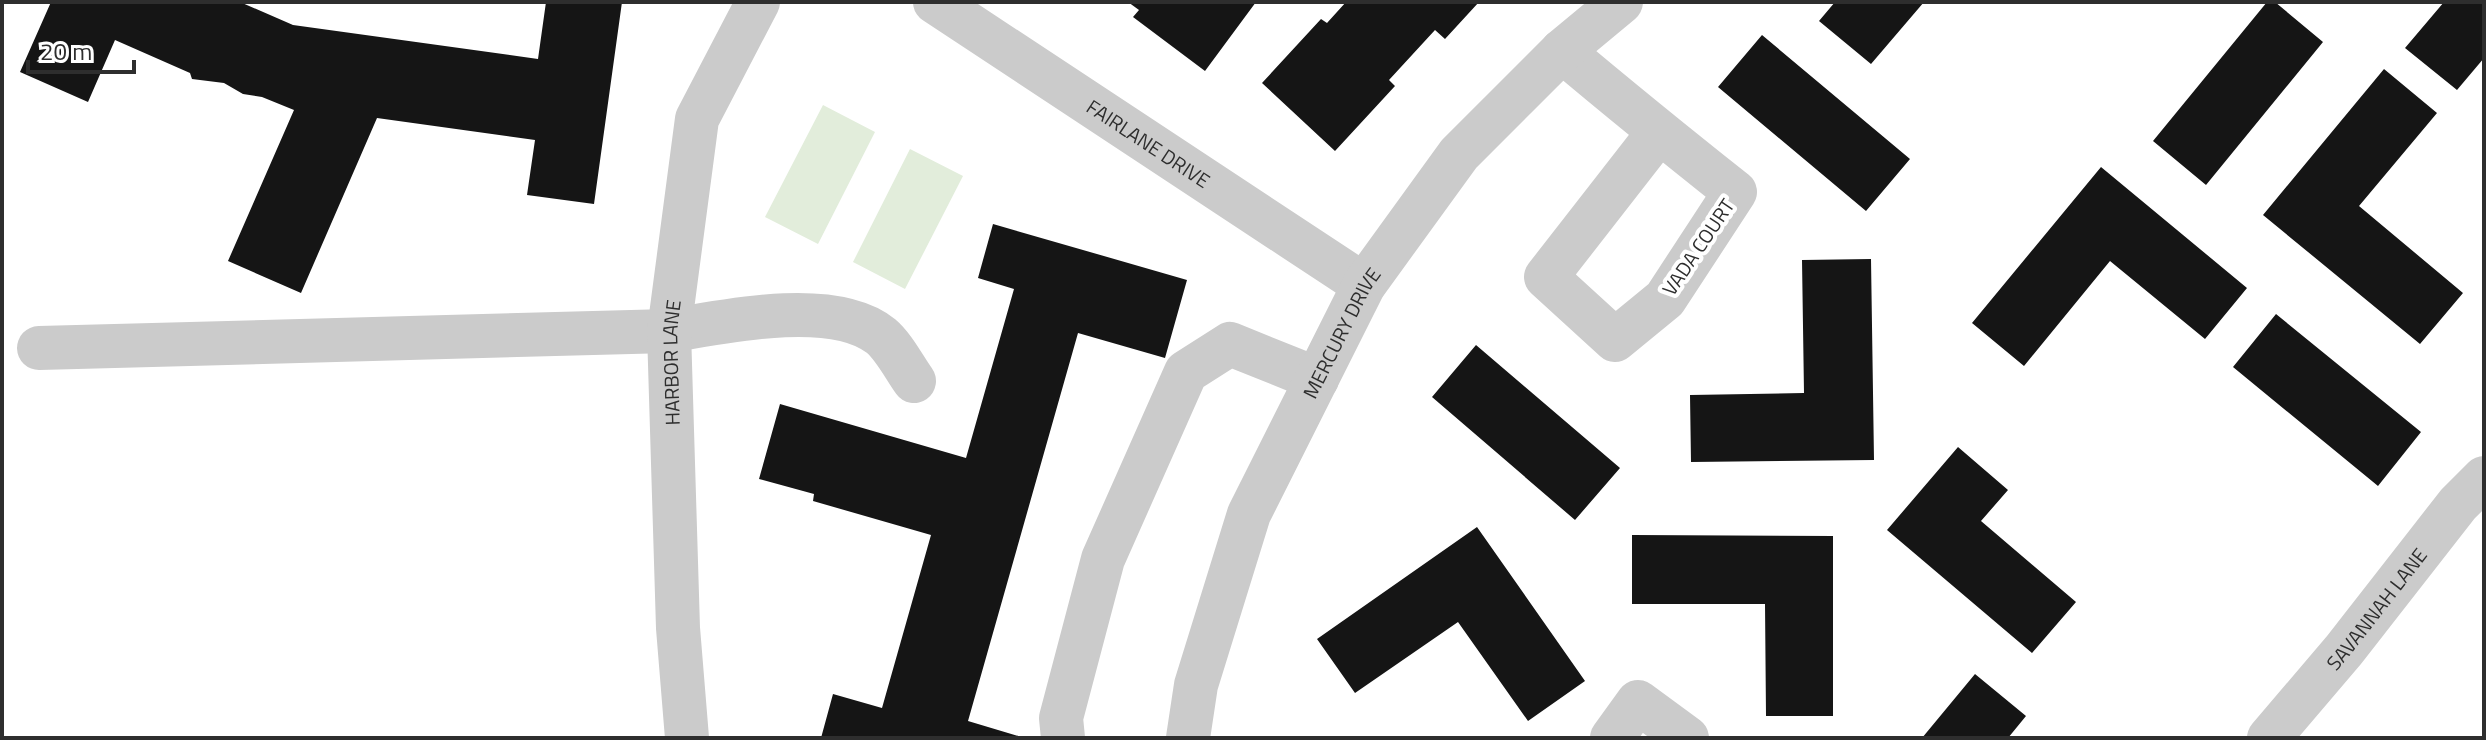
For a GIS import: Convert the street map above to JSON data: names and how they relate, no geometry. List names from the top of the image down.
{
  "streets": {
    "street": [
      "FAIRLANE DRIVE",
      "VADA COURT",
      "MERCURY DRIVE",
      "HARBOR LANE",
      "SAVANNAH LANE"
    ]
  },
  "crossings": [
    ["FAIRLANE DRIVE", "MERCURY DRIVE"],
    ["VADA COURT", "MERCURY DRIVE"]
  ],
  "scale_bar": "20 m"
}
